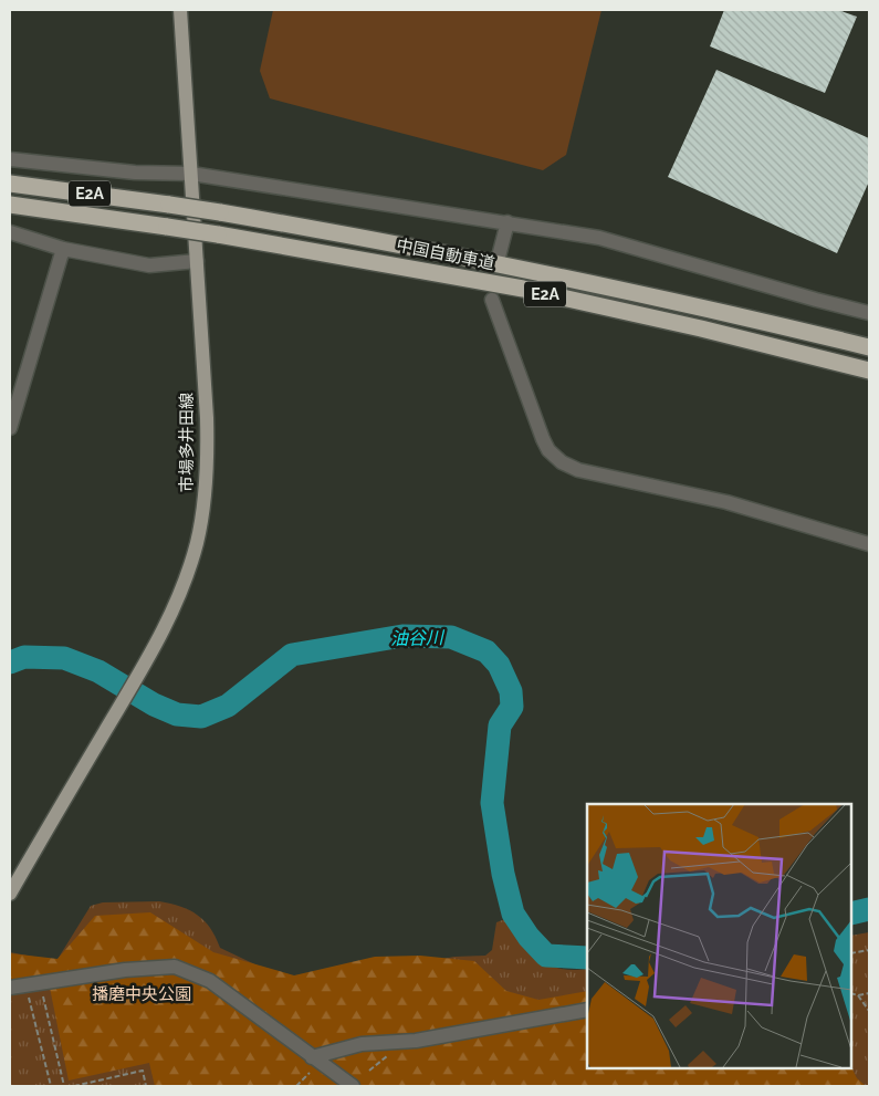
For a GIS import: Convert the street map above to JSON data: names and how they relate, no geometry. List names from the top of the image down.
{
  "streets": {
    "highway": ["E2A", "中国自動車道"],
    "main road": ["市場多井田線"]
  },
  "water": ["油谷川"],
  "parks": ["播磨中央公園"]
}
